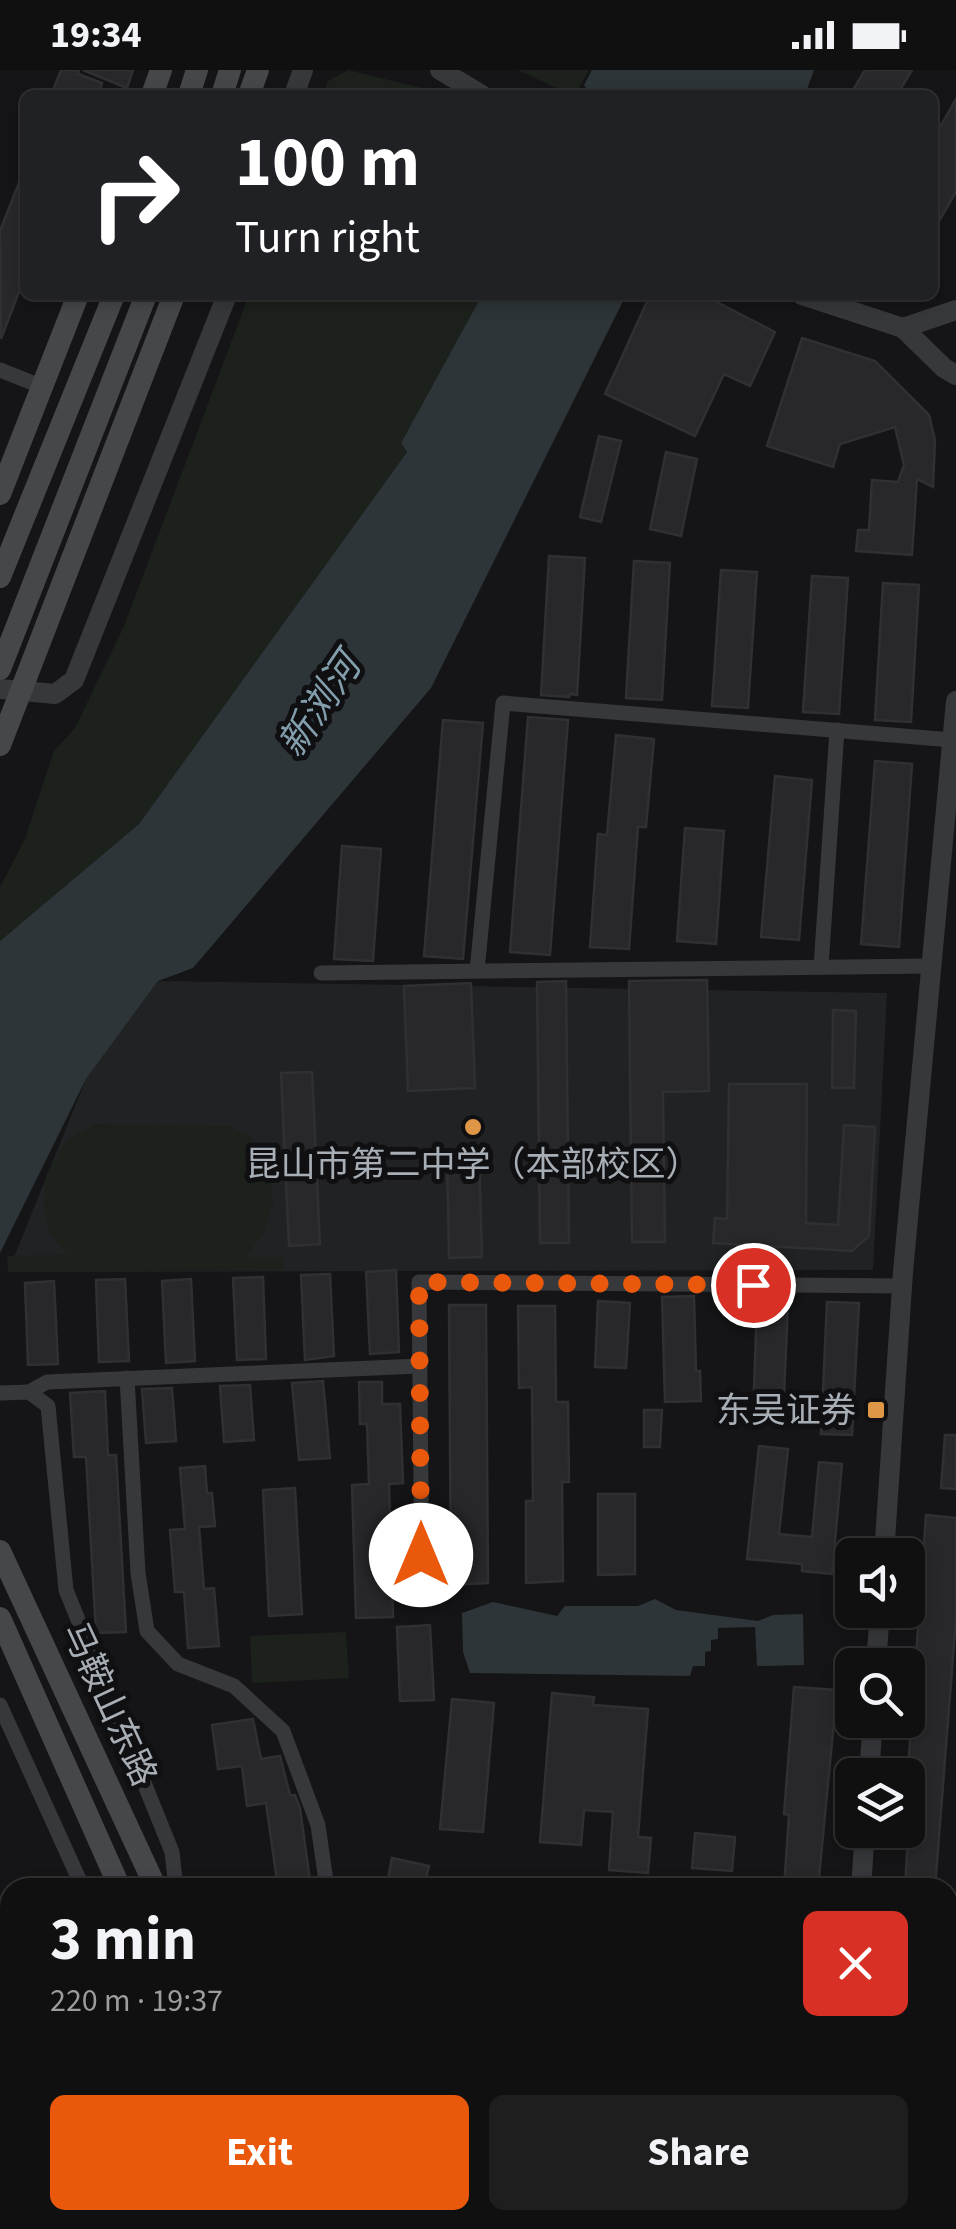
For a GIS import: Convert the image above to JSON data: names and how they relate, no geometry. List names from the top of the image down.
{
  "streets": {
    "main road": ["马鞍山东路"]
  },
  "water": ["新浏河"],
  "places": {
    "other": ["昆山市第二中学（本部校区）"],
    "transit": ["东吴证券"]
  },
  "page": {
    "status": "19:34",
    "turn": ["100 m", "Turn right"],
    "heading": ["3 min", "220 m · 19:37"],
    "buttons": ["Exit", "Share"]
  }
}
